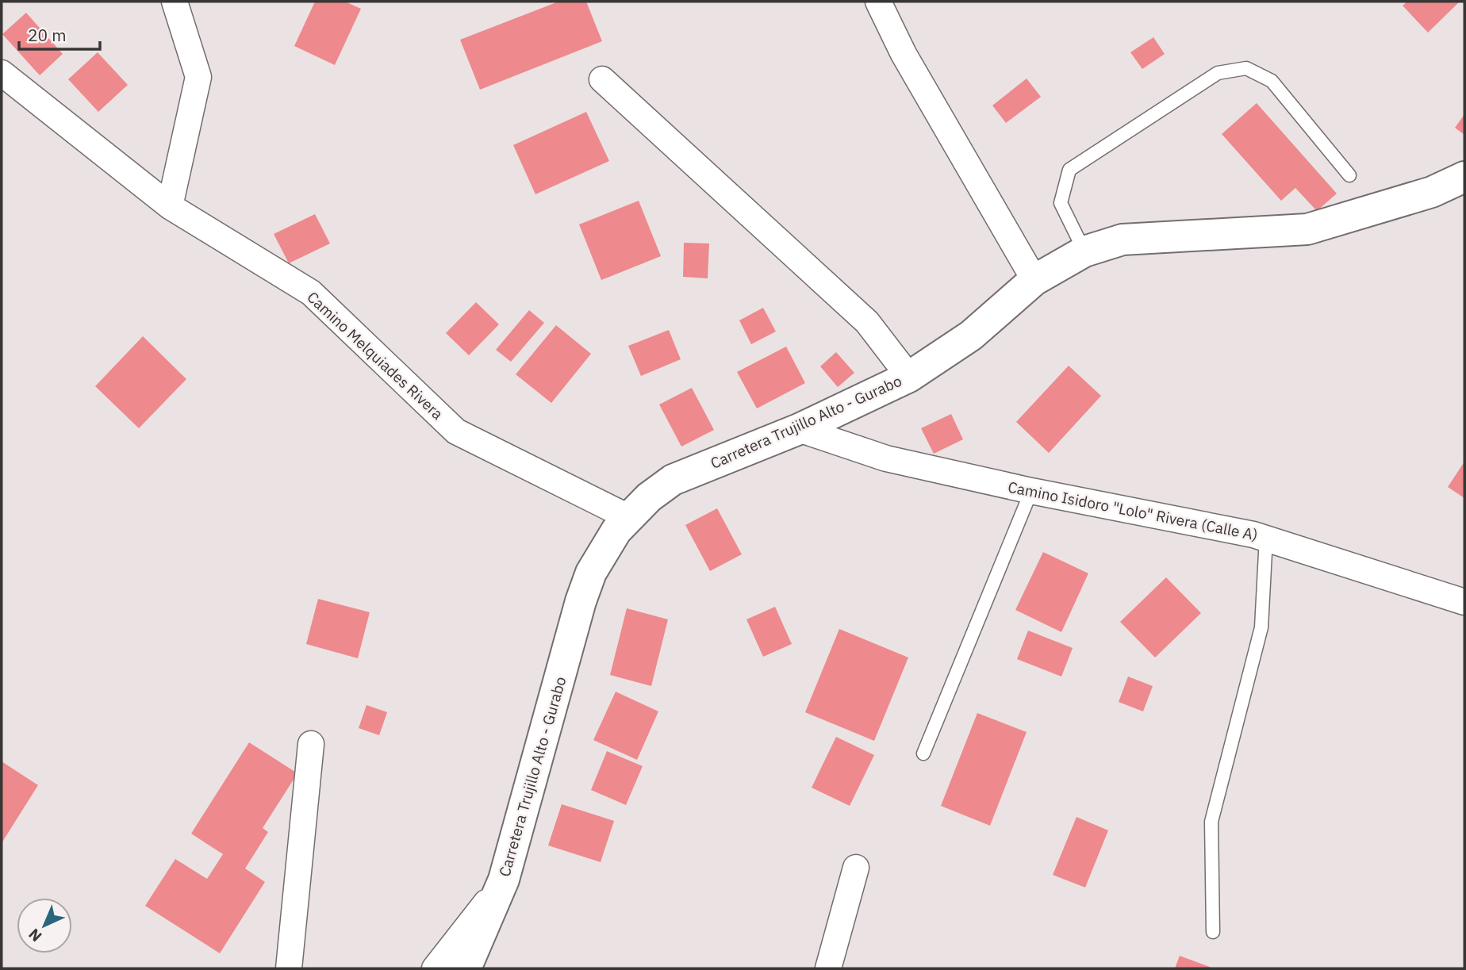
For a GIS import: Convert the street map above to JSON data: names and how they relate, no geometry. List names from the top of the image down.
{
  "streets": {
    "main road": ["Carretera Trujillo Alto - Gurabo"],
    "street": ["Camino Melquiades Rivera", "Camino Isidoro \"Lolo\" Rivera (Calle A)"]
  },
  "crossings": [
    ["Camino Melquiades Rivera", "Carretera Trujillo Alto - Gurabo"],
    ["Carretera Trujillo Alto - Gurabo", "Camino Isidoro \"Lolo\" Rivera (Calle A)"]
  ],
  "scale_bar": "20 m",
  "north": "bottom left"
}
